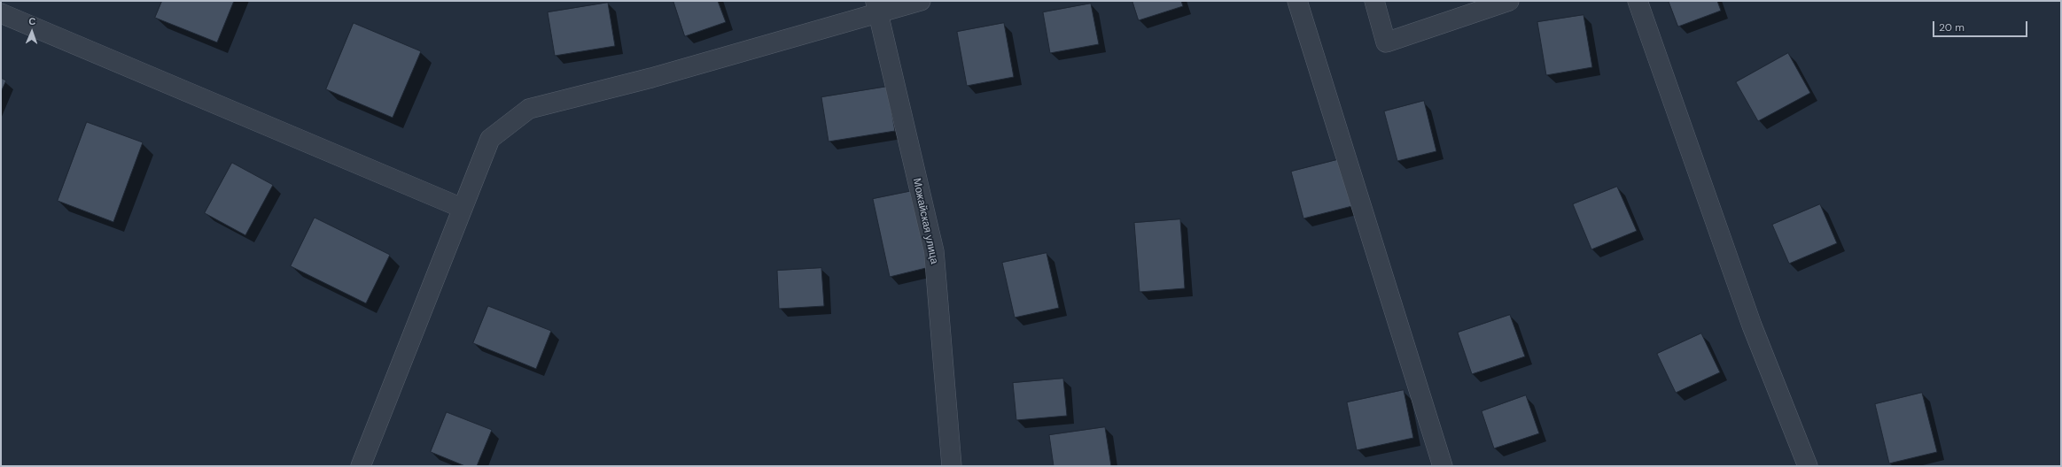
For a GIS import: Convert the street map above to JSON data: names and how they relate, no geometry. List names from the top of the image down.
{
  "streets": {
    "street": ["Можайская улица"]
  },
  "scale_bar": "20 m",
  "north": "top"
}
